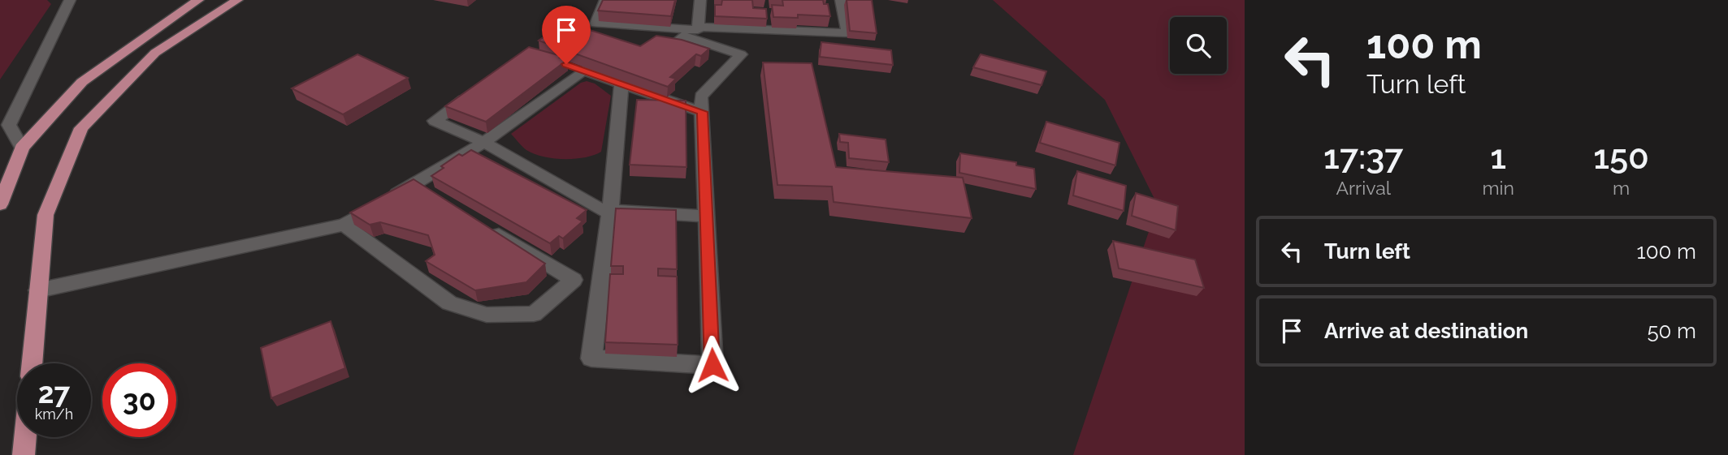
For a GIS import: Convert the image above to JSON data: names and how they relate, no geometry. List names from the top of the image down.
{
  "page": {
    "turn": ["100 m", "Turn left"],
    "eta": [
      "17:37",
      "Arrival",
      "1",
      "min",
      "150",
      "m"
    ],
    "list": [
      {
        "name": "Turn left",
        "value": "100 m"
      },
      {
        "name": "Arrive at destination",
        "value": "50 m"
      }
    ],
    "speed": "27 km/h",
    "limit": "30"
  }
}
